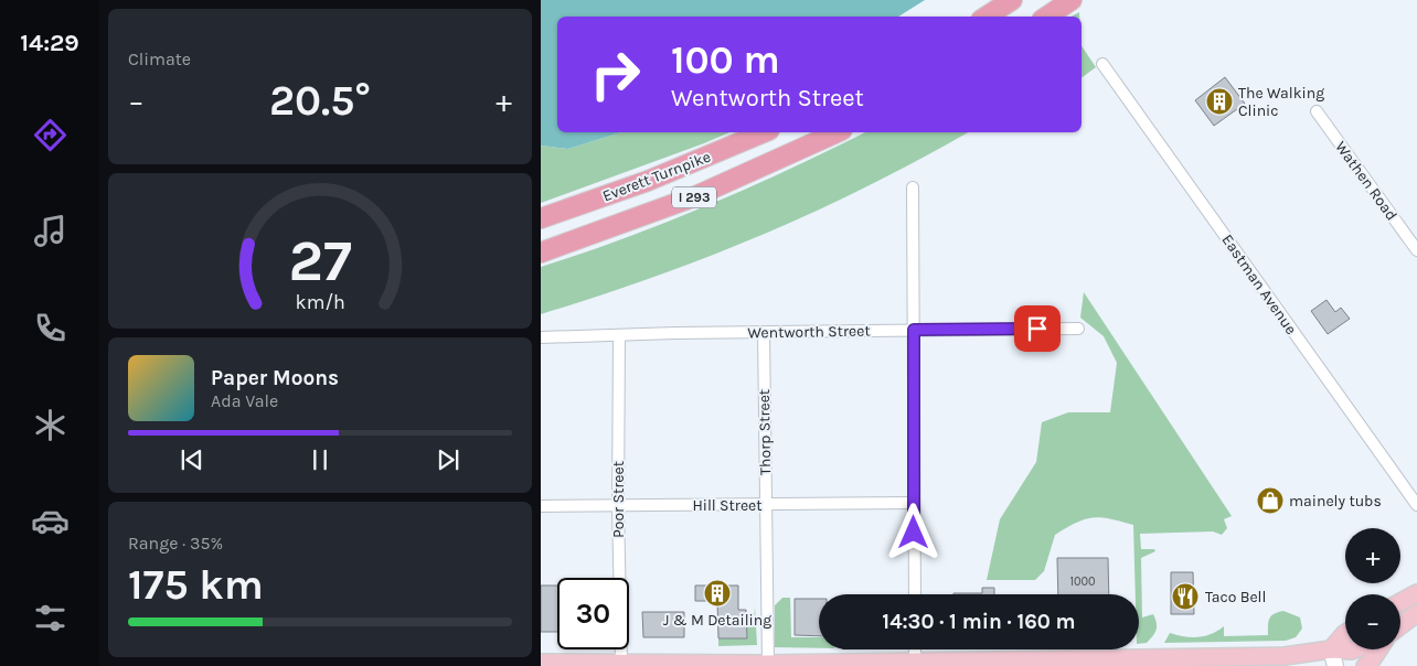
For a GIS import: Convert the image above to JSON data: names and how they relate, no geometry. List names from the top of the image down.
{
  "streets": {
    "highway": ["Everett Turnpike", "I 293"],
    "street": [
      "Wathen Road",
      "Eastman Avenue",
      "Wentworth Street",
      "Thorp Street",
      "Poor Street",
      "Hill Street"
    ]
  },
  "crossings": [
    ["Wentworth Street", "Thorp Street"],
    ["Wentworth Street", "Poor Street"],
    ["Thorp Street", "Hill Street"],
    ["Poor Street", "Hill Street"]
  ],
  "places": {
    "building": ["The Walking Clinic", "J & M Detailing"],
    "shop": ["mainely tubs"],
    "restaurant": ["Taco Bell"]
  },
  "house_numbers": ["1000"],
  "page": {
    "tabs": "14:29",
    "tile": [
      "Climate",
      ["Range · 35%", "175 km"]
    ],
    "turn": ["100 m", "Wentworth Street"],
    "heat": ["−", "20.5°", "+"],
    "song": ["Paper Moons", "Ada Vale"],
    "map_buttons": ["+", "−"],
    "limit": "30",
    "trip": "14:30 · 1 min · 160 m",
    "gauge": ["27", "km/h"]
  }
}
